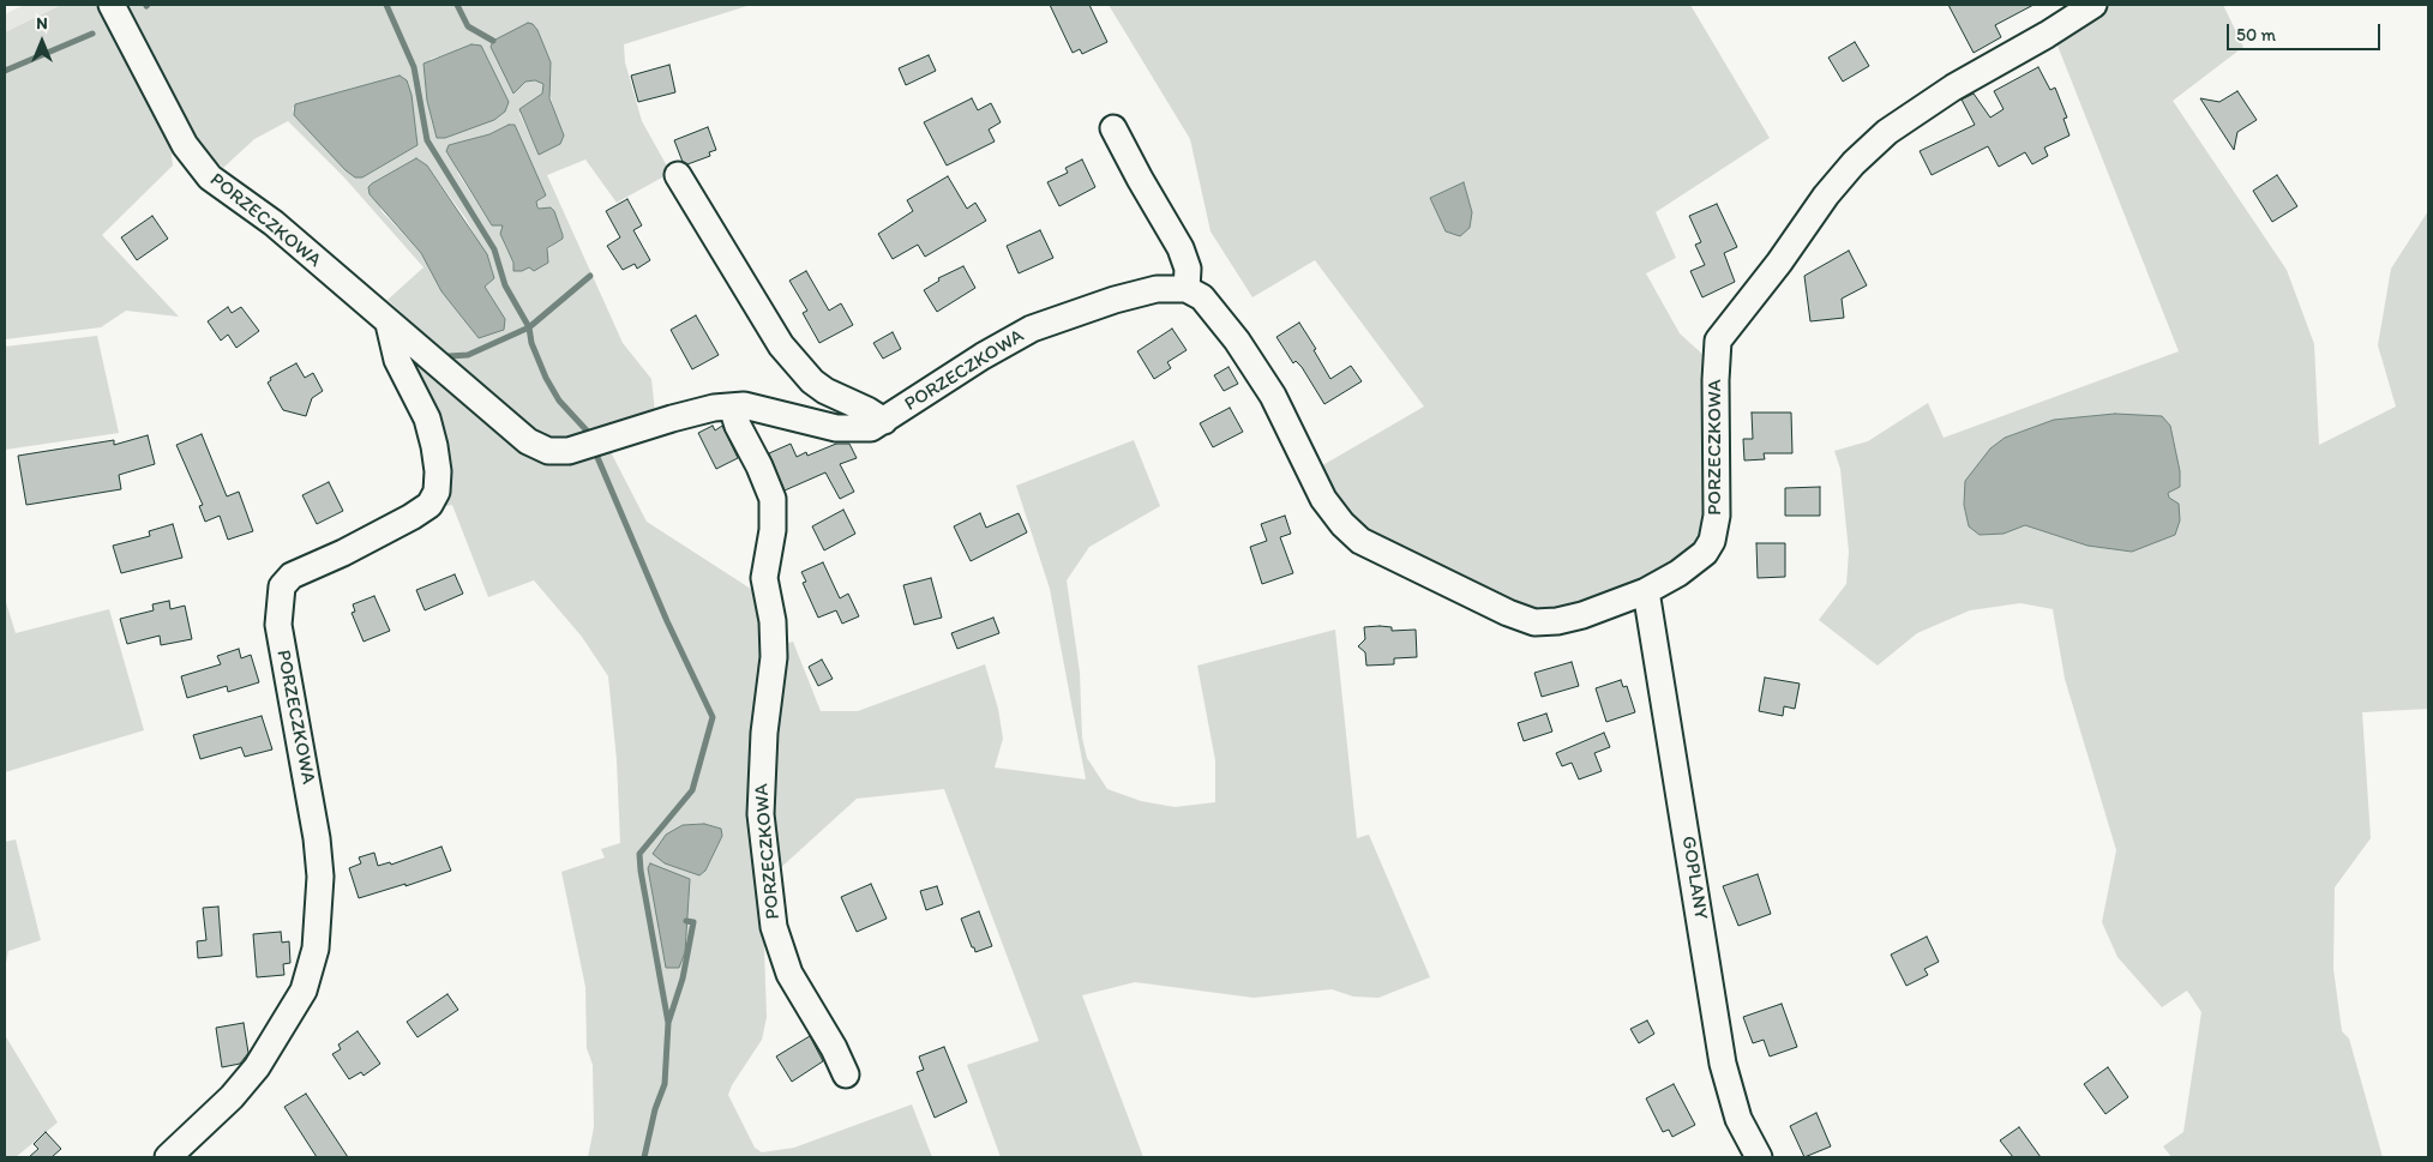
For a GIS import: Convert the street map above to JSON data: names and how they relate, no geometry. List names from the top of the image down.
{
  "streets": {
    "street": ["PORZECZKOWA", "GOPLANY"]
  },
  "crossings": [
    ["PORZECZKOWA", "GOPLANY"]
  ],
  "scale_bar": "50 m",
  "north": "top"
}
